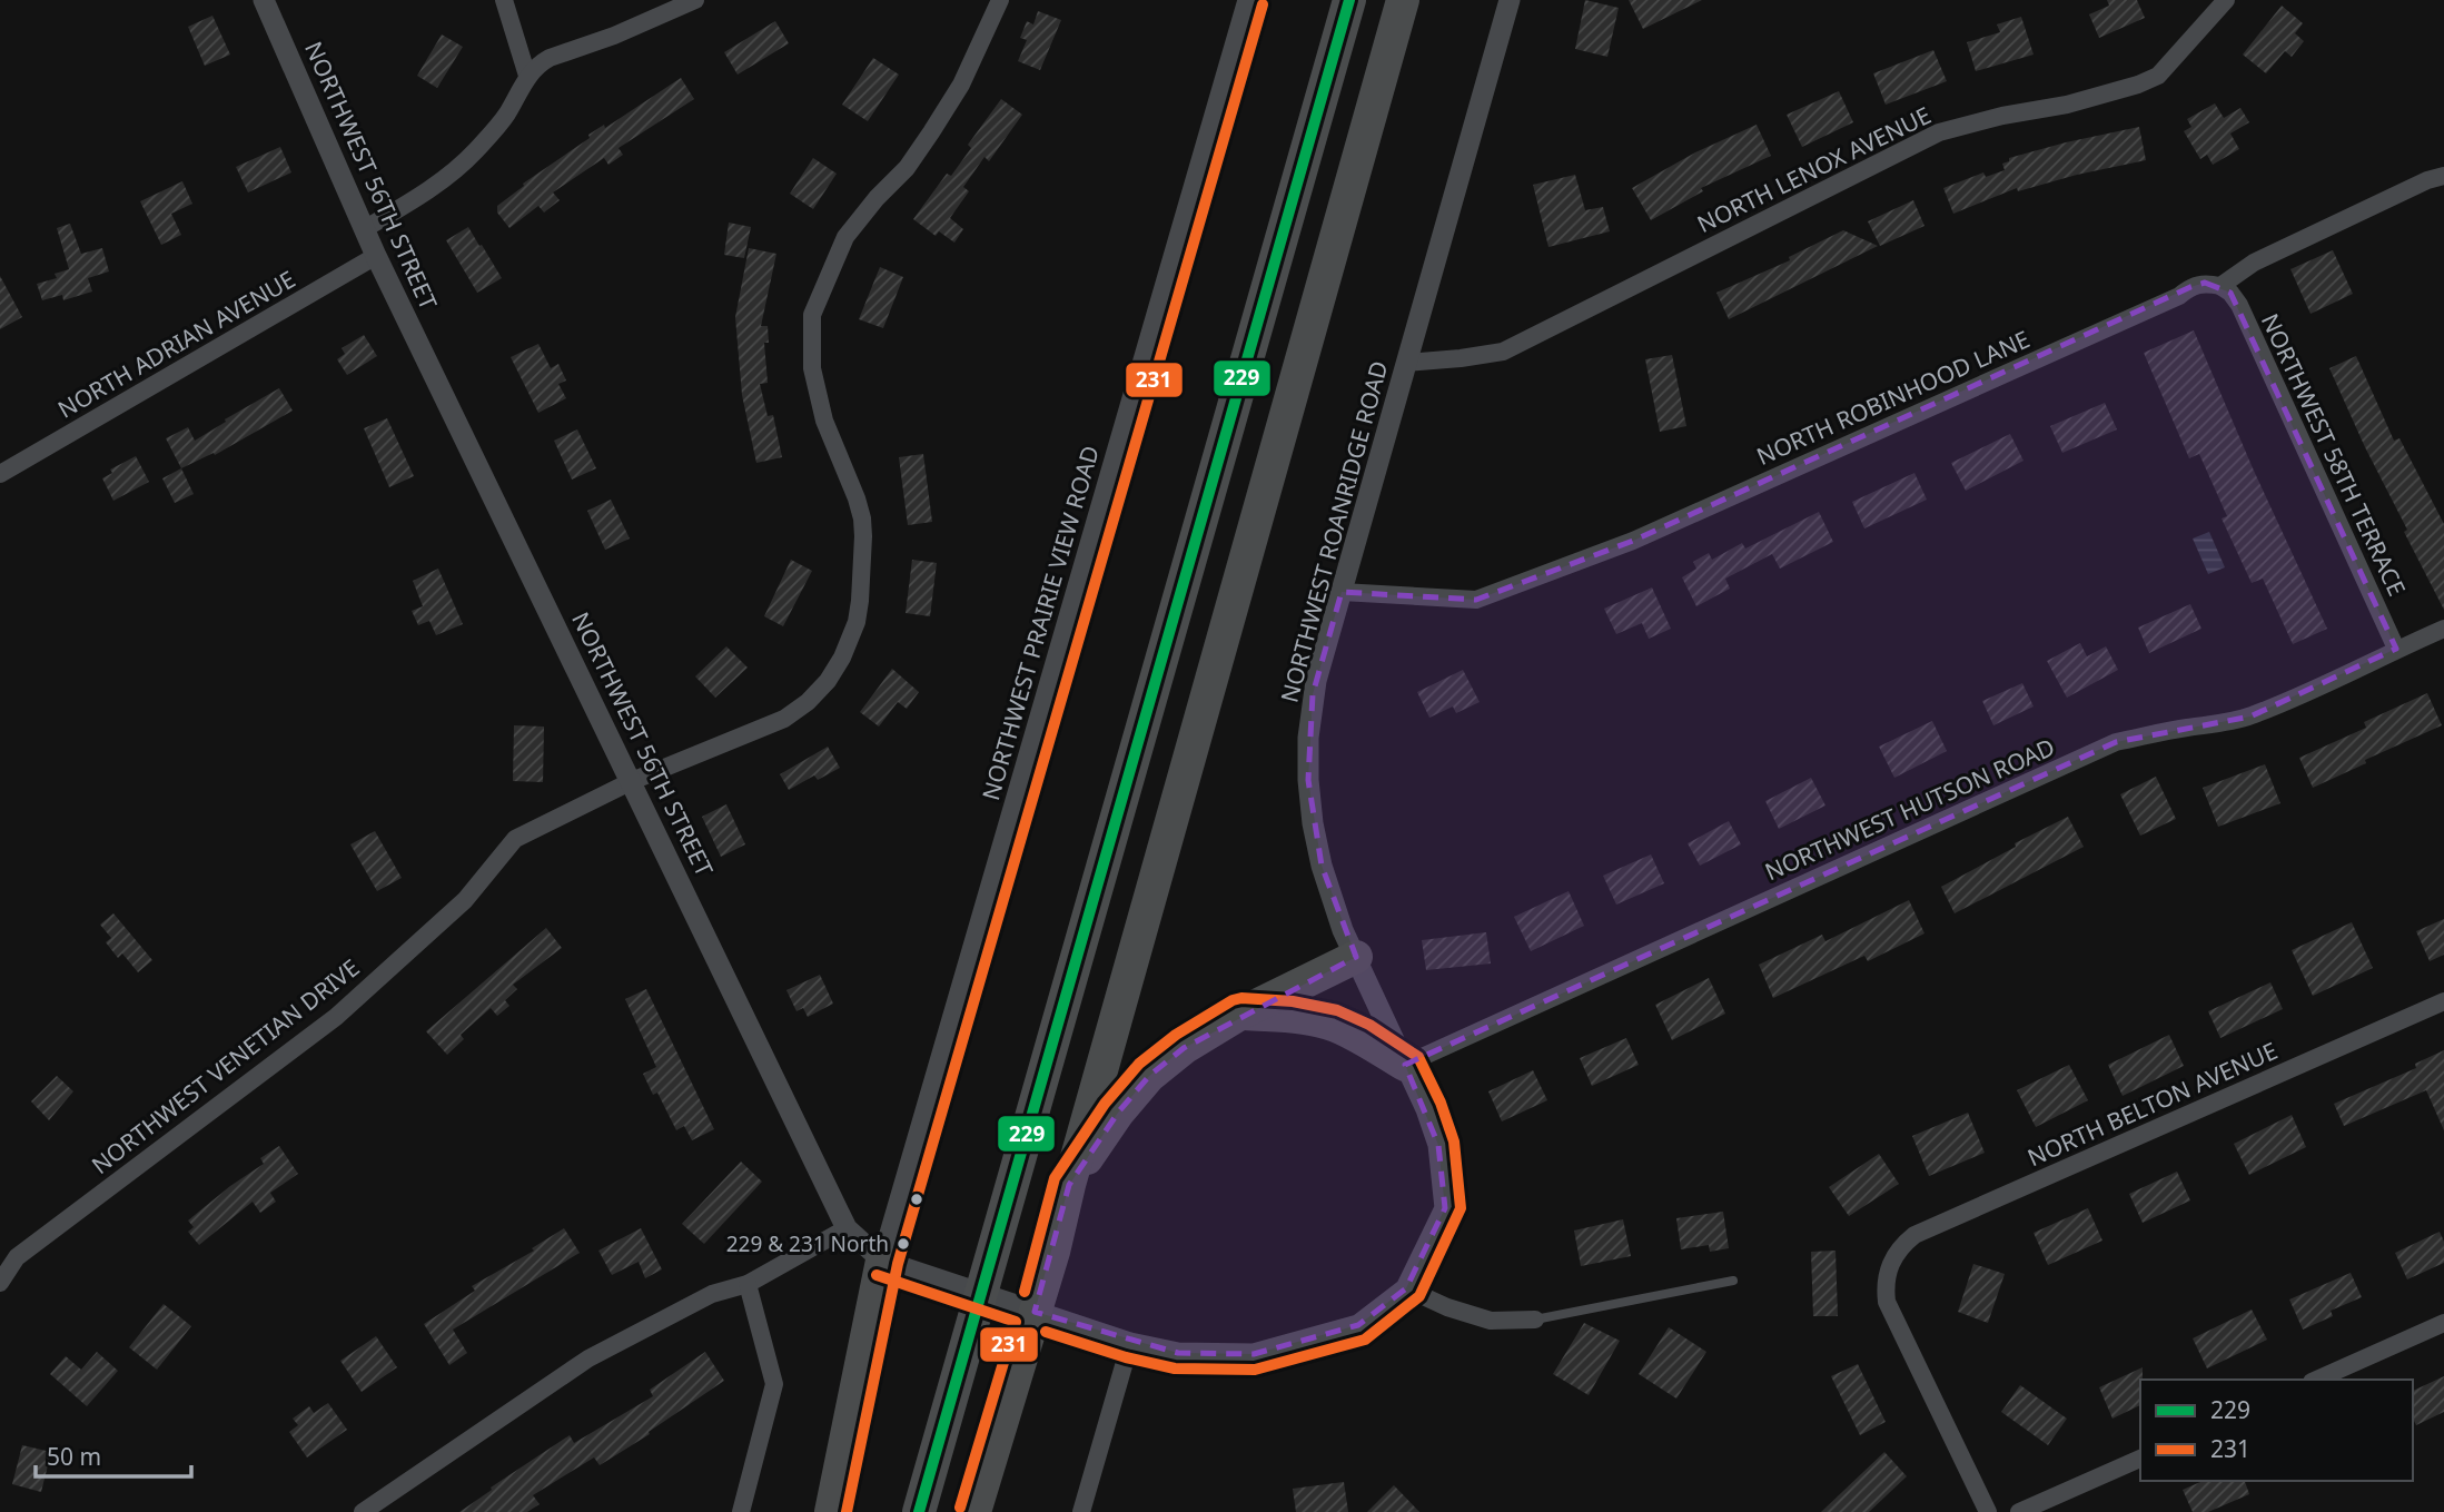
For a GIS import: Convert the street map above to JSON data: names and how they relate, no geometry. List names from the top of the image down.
{
  "streets": {
    "street": [
      "NORTH LENOX AVENUE",
      "NORTHWEST 56TH STREET",
      "NORTH ADRIAN AVENUE",
      "NORTH ROBINHOOD LANE",
      "NORTHWEST 58TH TERRACE",
      "NORTHWEST ROANRIDGE ROAD",
      "NORTHWEST PRAIRIE VIEW ROAD",
      "NORTHWEST HUTSON ROAD",
      "NORTHWEST VENETIAN DRIVE",
      "NORTH BELTON AVENUE"
    ]
  },
  "crossings": [
    ["NORTH LENOX AVENUE", "NORTHWEST ROANRIDGE ROAD"],
    ["NORTHWEST 56TH STREET", "NORTH ADRIAN AVENUE"],
    ["NORTHWEST 56TH STREET", "NORTHWEST ROANRIDGE ROAD"],
    ["NORTHWEST 56TH STREET", "NORTHWEST PRAIRIE VIEW ROAD"],
    ["NORTHWEST 56TH STREET", "NORTHWEST VENETIAN DRIVE"],
    ["NORTH ROBINHOOD LANE", "NORTHWEST 58TH TERRACE"],
    ["NORTH ROBINHOOD LANE", "NORTHWEST ROANRIDGE ROAD"],
    ["NORTHWEST 58TH TERRACE", "NORTHWEST HUTSON ROAD"],
    ["NORTHWEST ROANRIDGE ROAD", "NORTHWEST HUTSON ROAD"]
  ],
  "places": ["229 & 231 North"],
  "lines": ["transit line 229", "transit line 231"],
  "legend": ["229", "231"],
  "scale_bar": "50 m"
}
